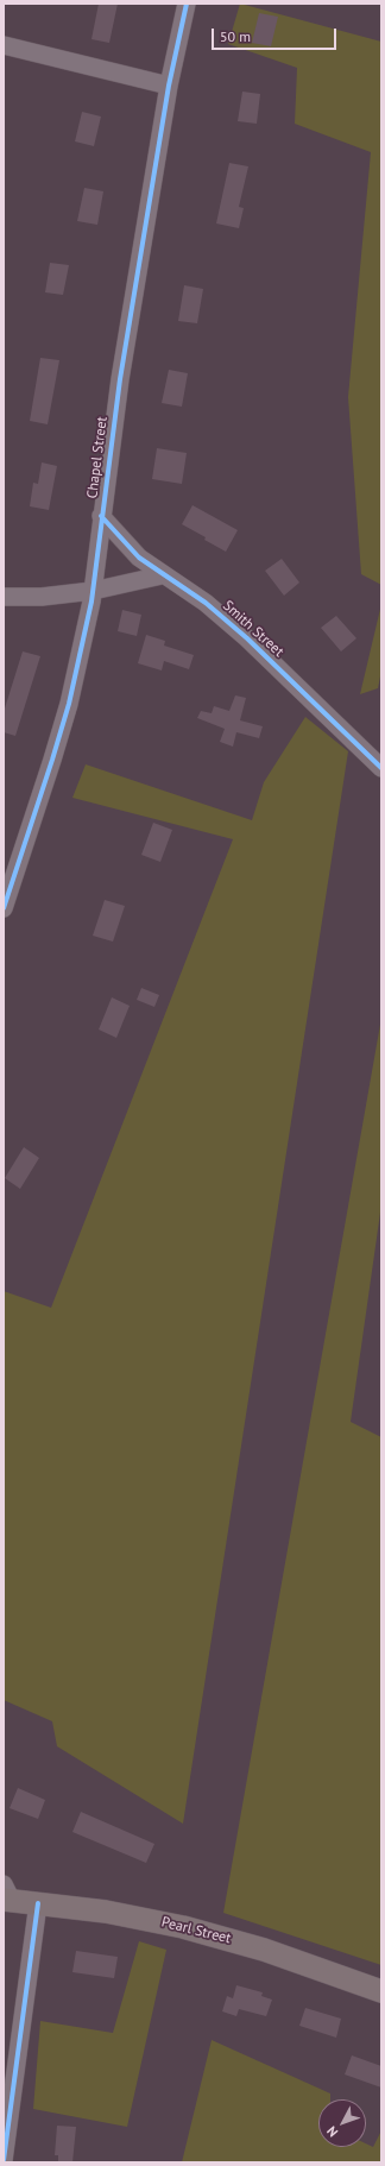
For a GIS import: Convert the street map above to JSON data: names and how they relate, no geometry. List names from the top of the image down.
{
  "streets": {
    "main road": ["Pearl Street"],
    "street": ["Chapel Street", "Smith Street"]
  },
  "crossings": [
    ["Chapel Street", "Smith Street"]
  ],
  "scale_bar": "50 m",
  "north": "bottom left"
}
